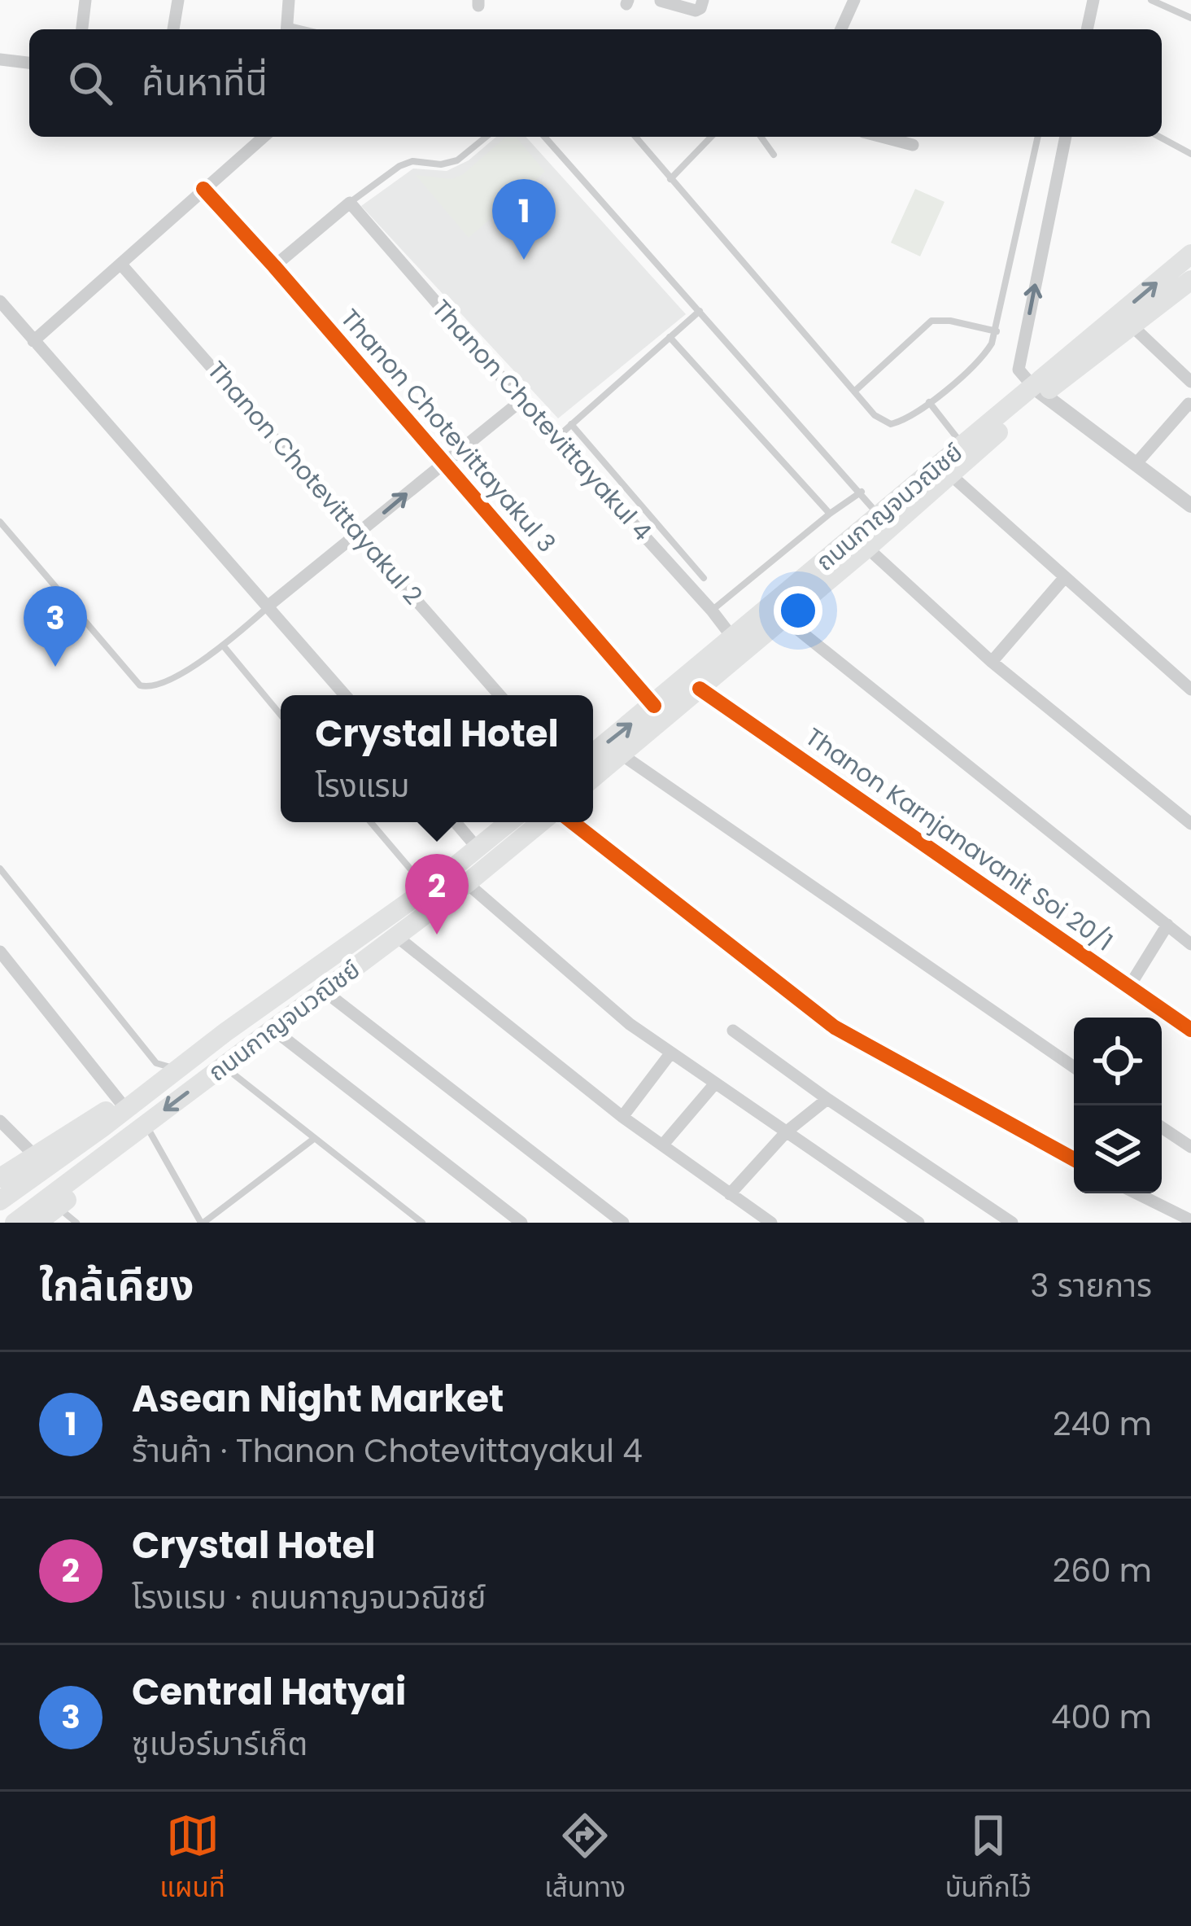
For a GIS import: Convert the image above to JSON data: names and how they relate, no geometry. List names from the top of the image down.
{
  "streets": {
    "main road": ["ถนนกาญจนวณิชย์"],
    "street": [
      "Thanon Chotevittayakul 4",
      "Thanon Chotevittayakul 3",
      "Thanon Chotevittayakul 2",
      "Thanon Karnjanavanit Soi 20/1"
    ]
  },
  "crossings": [
    ["Thanon Chotevittayakul 4", "ถนนกาญจนวณิชย์"],
    ["Thanon Chotevittayakul 3", "ถนนกาญจนวณิชย์"],
    ["ถนนกาญจนวณิชย์", "Thanon Karnjanavanit Soi 20/1"]
  ],
  "page": {
    "search": "ค้นหาที่นี่",
    "pins": ["1", "3", "2"],
    "popup": ["Crystal Hotel", "โรงแรม"],
    "heading": ["ใกล้เคียง", "3 รายการ"],
    "list": [
      {
        "mark": "1",
        "name": "Asean Night Market",
        "note": "ร้านค้า · Thanon Chotevittayakul 4",
        "value": "240 m"
      },
      {
        "mark": "2",
        "name": "Crystal Hotel",
        "note": "โรงแรม · ถนนกาญจนวณิชย์",
        "value": "260 m"
      },
      {
        "mark": "3",
        "name": "Central Hatyai",
        "note": "ซูเปอร์มาร์เก็ต",
        "value": "400 m"
      }
    ],
    "nav": ["แผนที่", "เส้นทาง", "บันทึกไว้"]
  }
}
